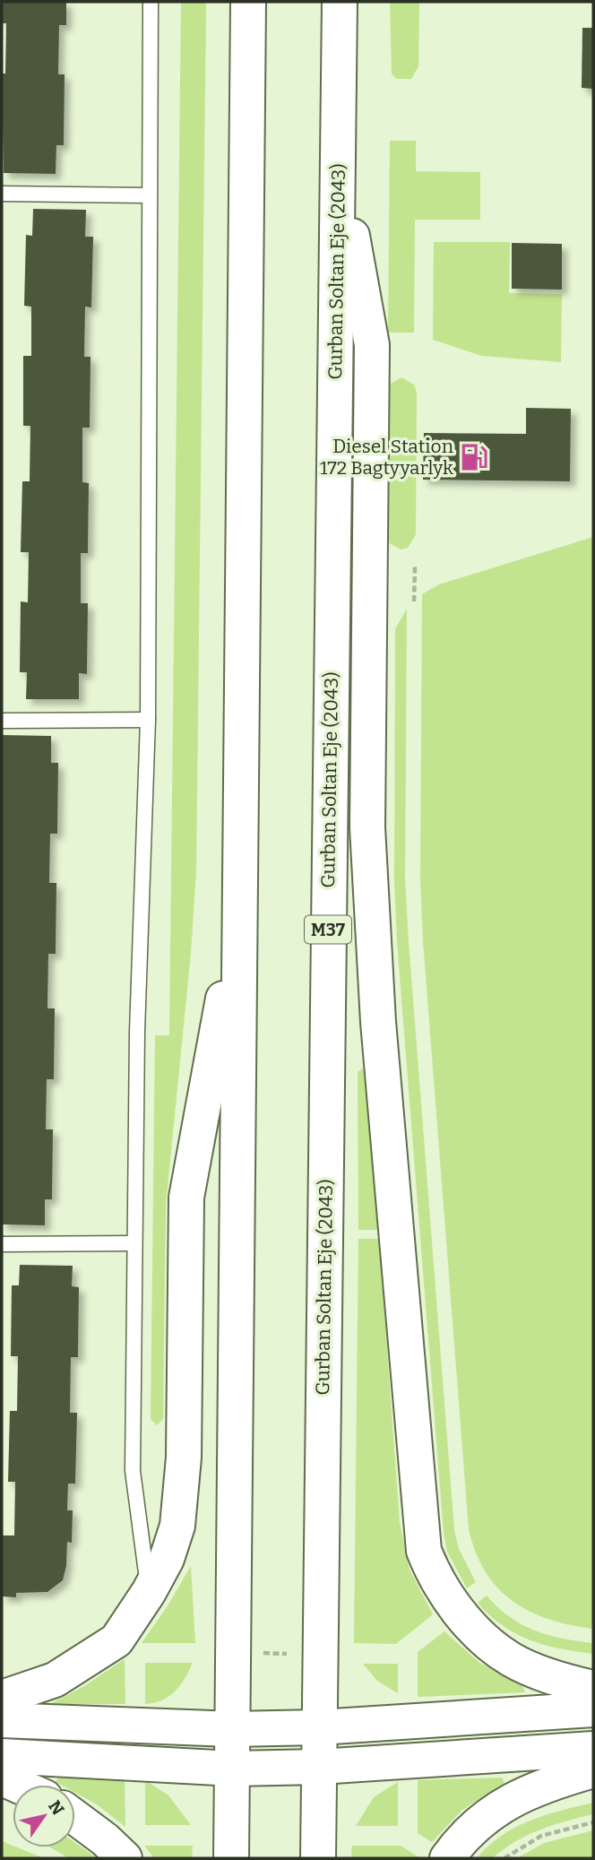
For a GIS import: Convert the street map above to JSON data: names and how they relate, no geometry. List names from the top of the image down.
{
  "streets": {
    "main road": ["Gurban Soltan Eje (2043)", "M37"]
  },
  "places": {
    "fuel station": ["Diesel Station 172 Bagtyyarlyk"]
  },
  "north": "top right"
}
